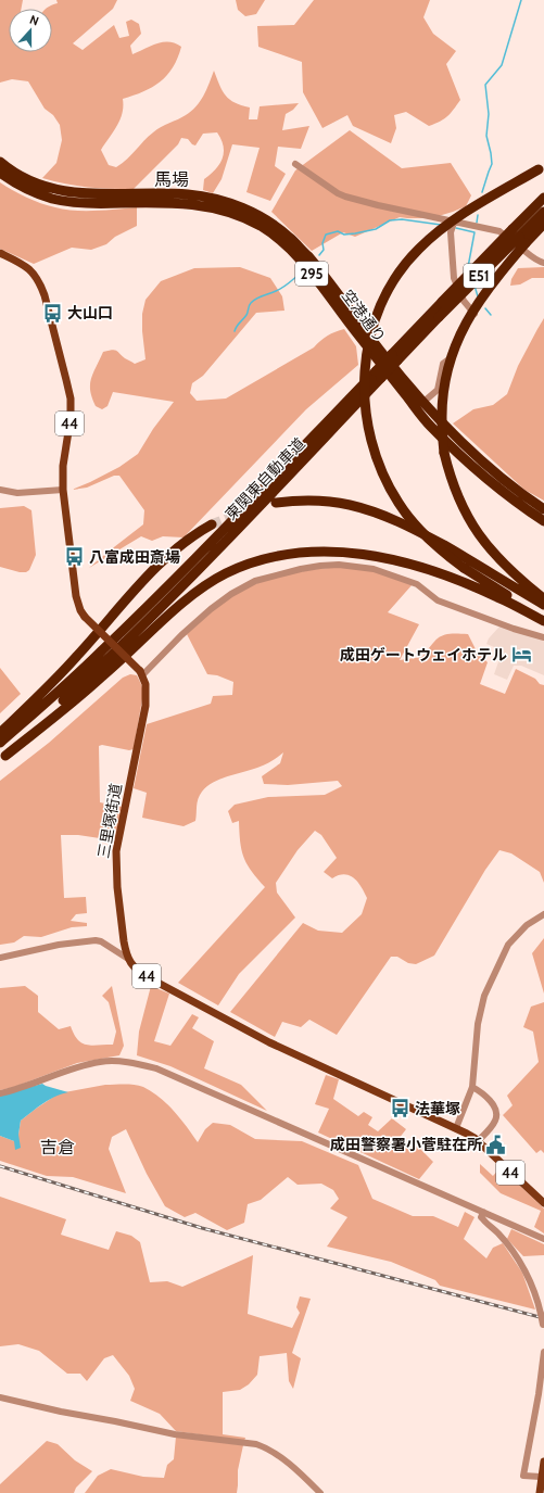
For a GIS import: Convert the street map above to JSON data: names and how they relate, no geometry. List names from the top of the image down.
{
  "streets": {
    "highway": [
      "295",
      "E51",
      "空港通り",
      "東関東自動車道"
    ],
    "main road": ["44", "三里塚街道"]
  },
  "crossings": [
    ["44", "三里塚街道"]
  ],
  "districts": ["馬場", "吉倉"],
  "places": {
    "bus stop": ["大山口", "八富成田斎場", "法華塚"],
    "hotel": ["成田ゲートウェイホテル"],
    "public building": ["成田警察署小菅駐在所"]
  },
  "north": "top"
}
